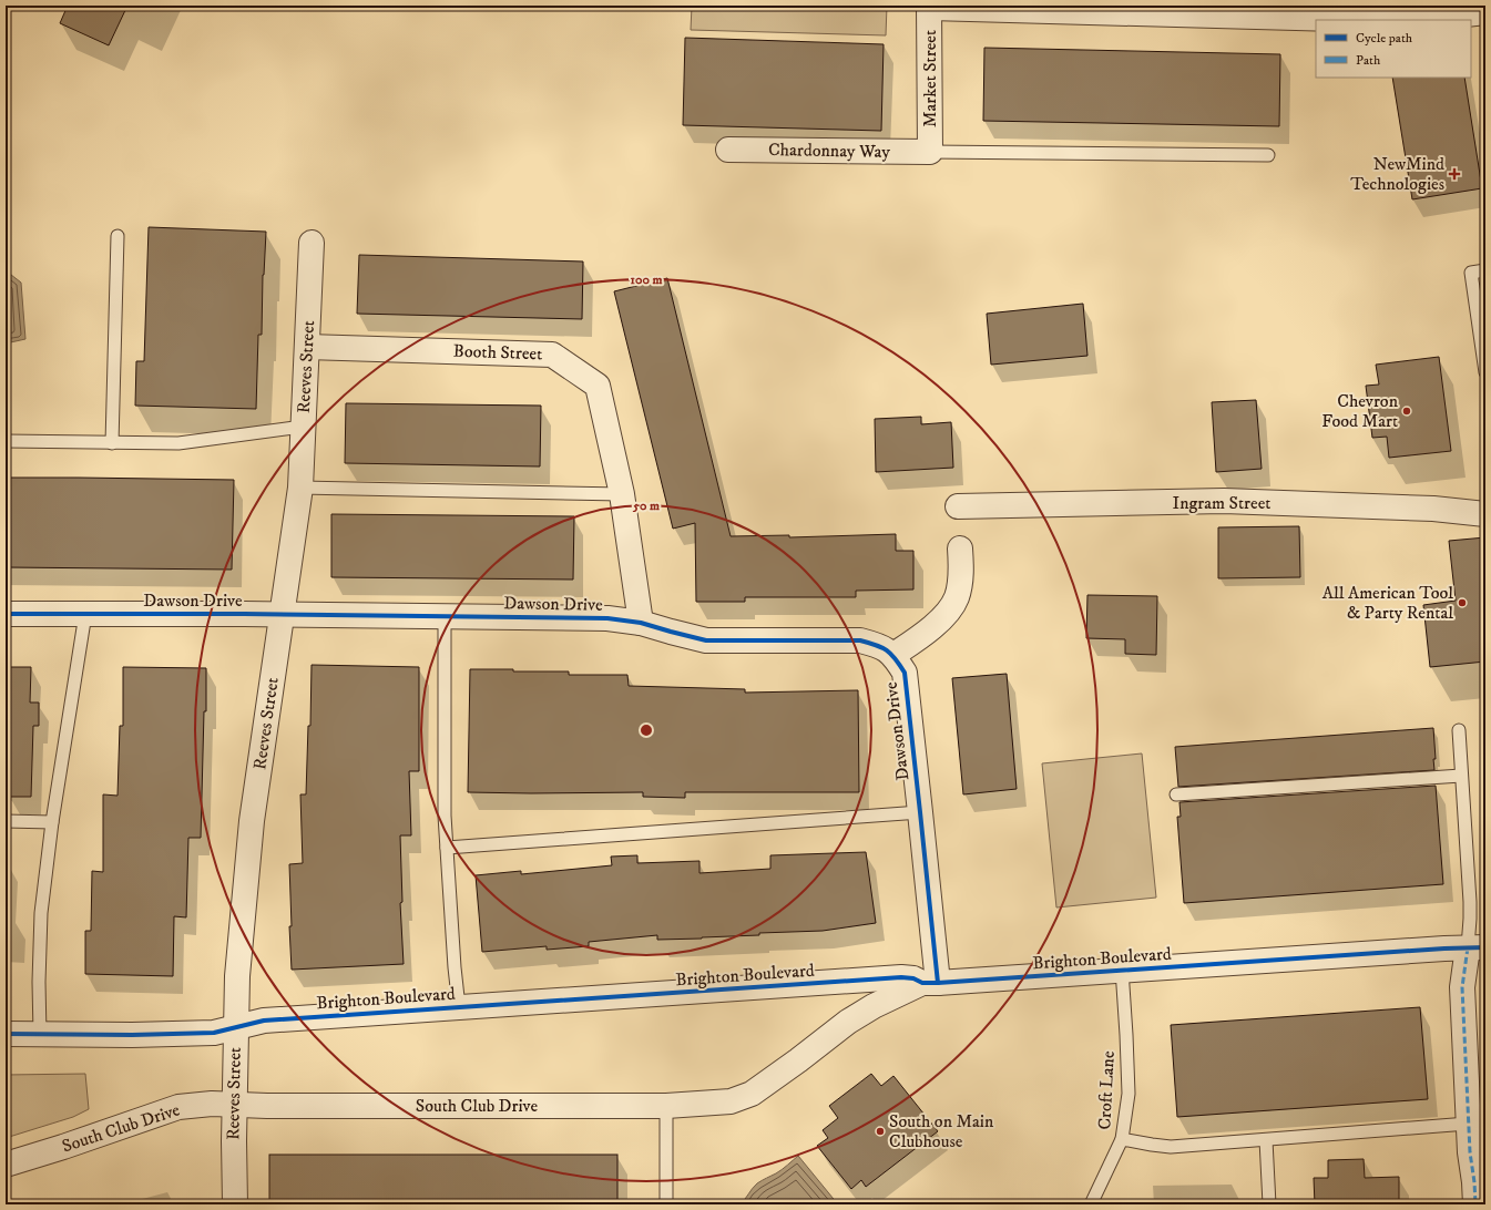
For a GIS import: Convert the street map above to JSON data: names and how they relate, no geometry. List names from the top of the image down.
{
  "streets": {
    "street": [
      "Market Street",
      "Chardonnay Way",
      "Booth Street",
      "Reeves Street",
      "Ingram Street",
      "Dawson Drive",
      "Brighton Boulevard",
      "South Club Drive"
    ],
    "lane": ["Croft Lane"]
  },
  "crossings": [
    ["Market Street", "Chardonnay Way"],
    ["Booth Street", "Reeves Street"],
    ["Booth Street", "Dawson Drive"],
    ["Reeves Street", "Dawson Drive"],
    ["Reeves Street", "Brighton Boulevard"],
    ["Reeves Street", "South Club Drive"],
    ["Dawson Drive", "Brighton Boulevard"],
    ["Dawson Drive", "South Club Drive"],
    ["Brighton Boulevard", "Croft Lane"],
    ["Brighton Boulevard", "South Club Drive"]
  ],
  "places": {
    "health": ["NewMind Technologies"],
    "other": ["Chevron Food Mart", "All American Tool & Party Rental", "South on Main Clubhouse"]
  },
  "legend": ["Cycle path", "Path"],
  "rings": ["100 m", "50 m"]
}
